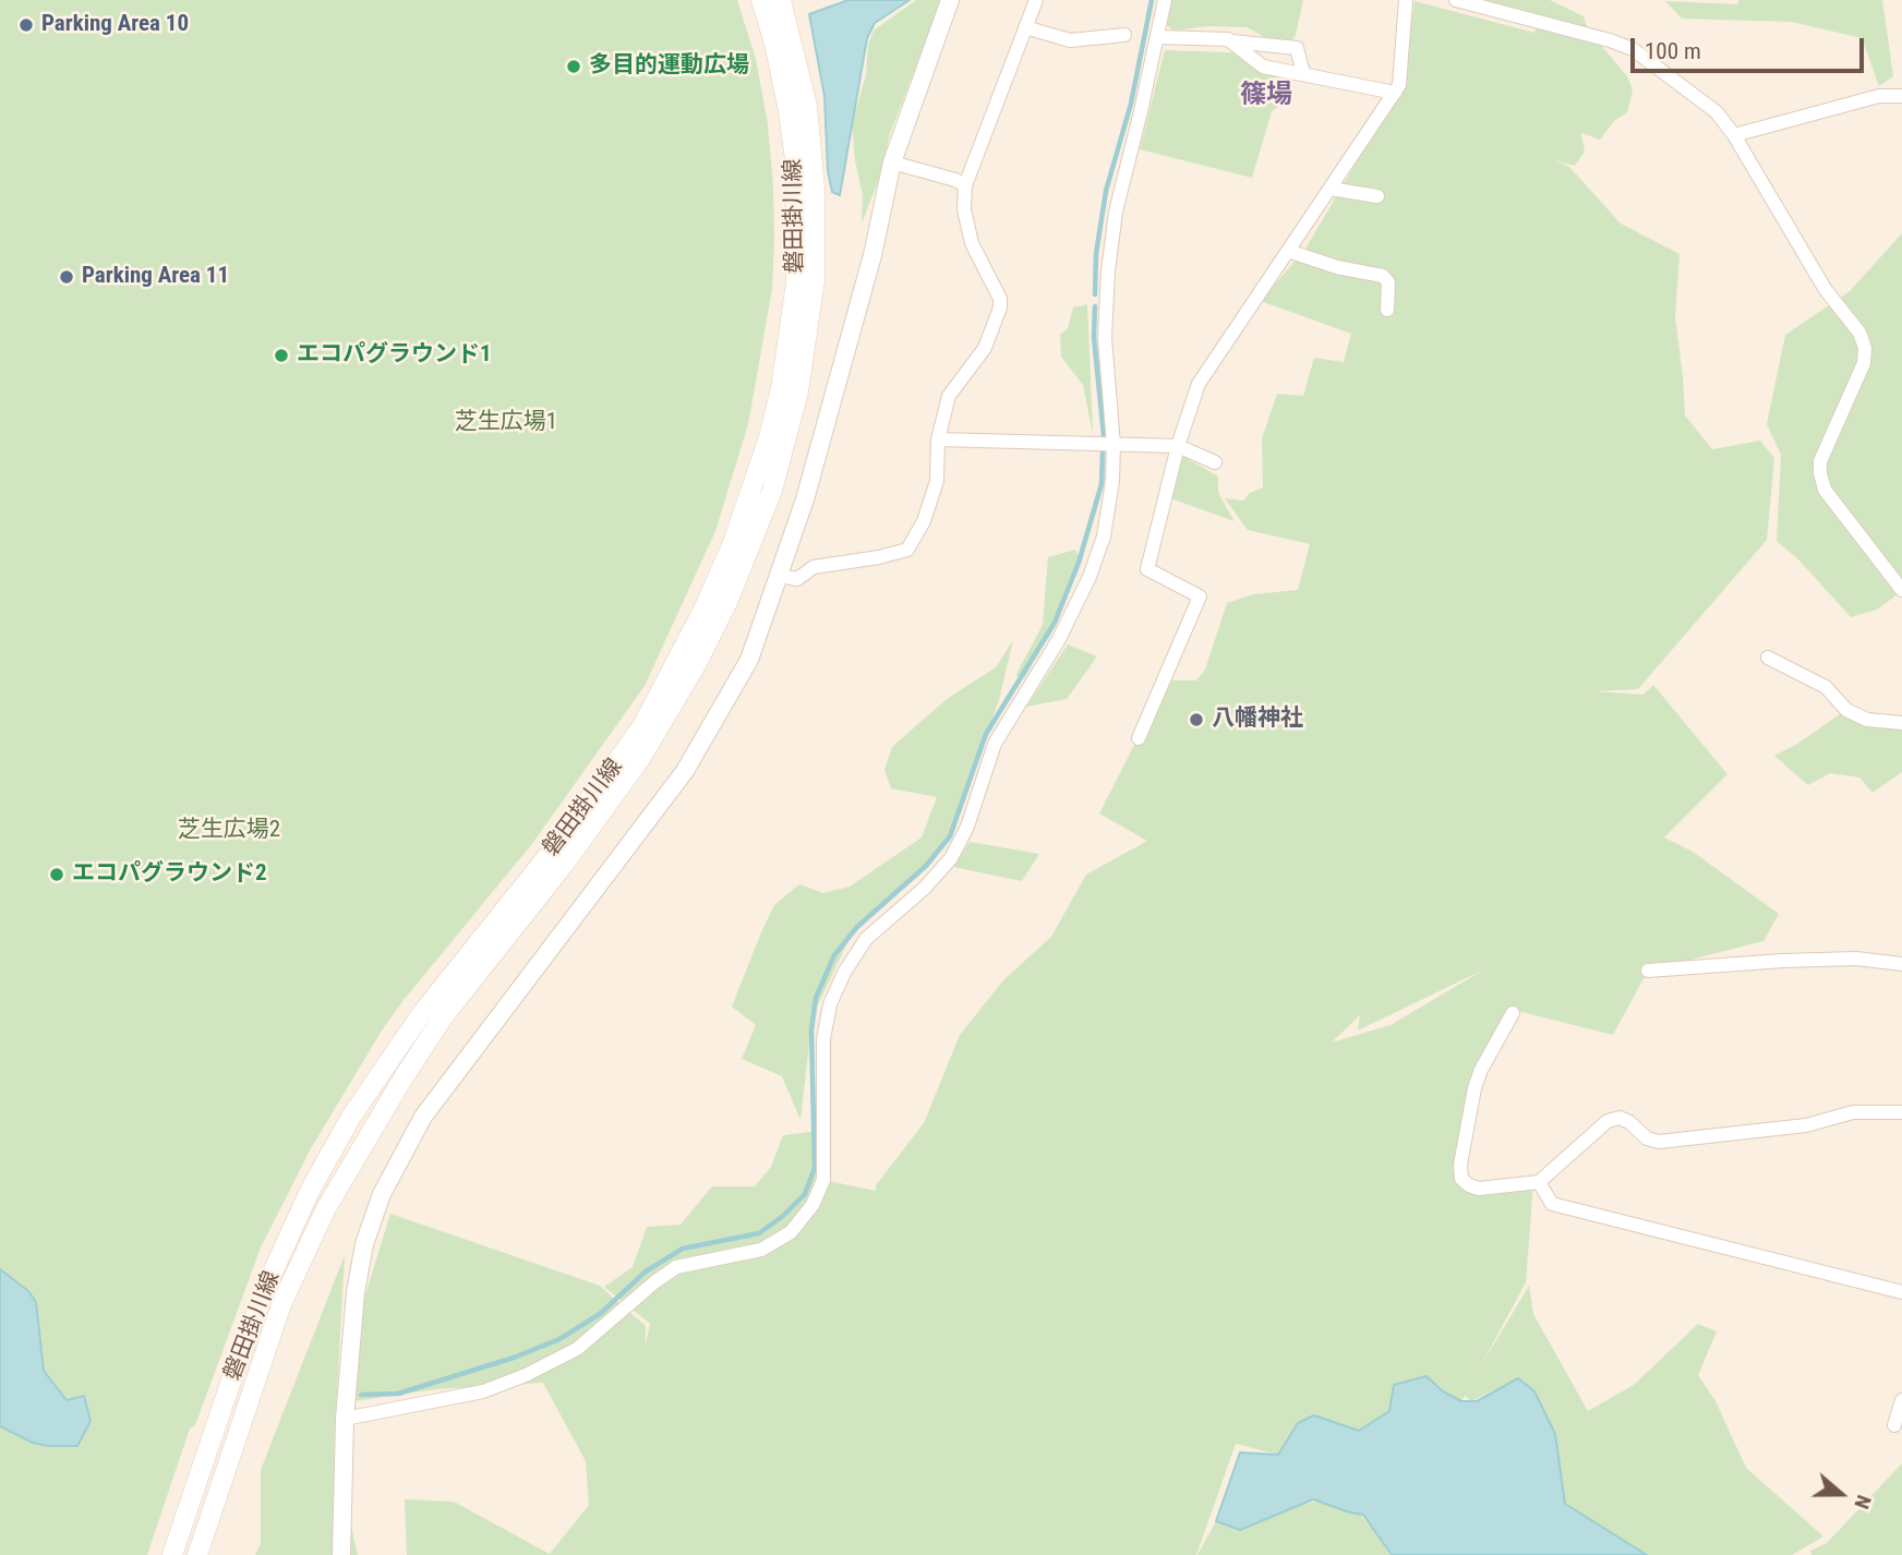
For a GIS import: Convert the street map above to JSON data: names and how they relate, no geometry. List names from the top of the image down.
{
  "streets": {
    "main road": ["磐田掛川線"]
  },
  "districts": ["篠場"],
  "parks": ["芝生広場1", "芝生広場2"],
  "places": [
    "Parking Area 10",
    "多目的運動広場",
    "Parking Area 11",
    "エコパグラウンド1",
    "八幡神社",
    "エコパグラウンド2"
  ],
  "scale_bar": "100 m",
  "north": "right"
}
